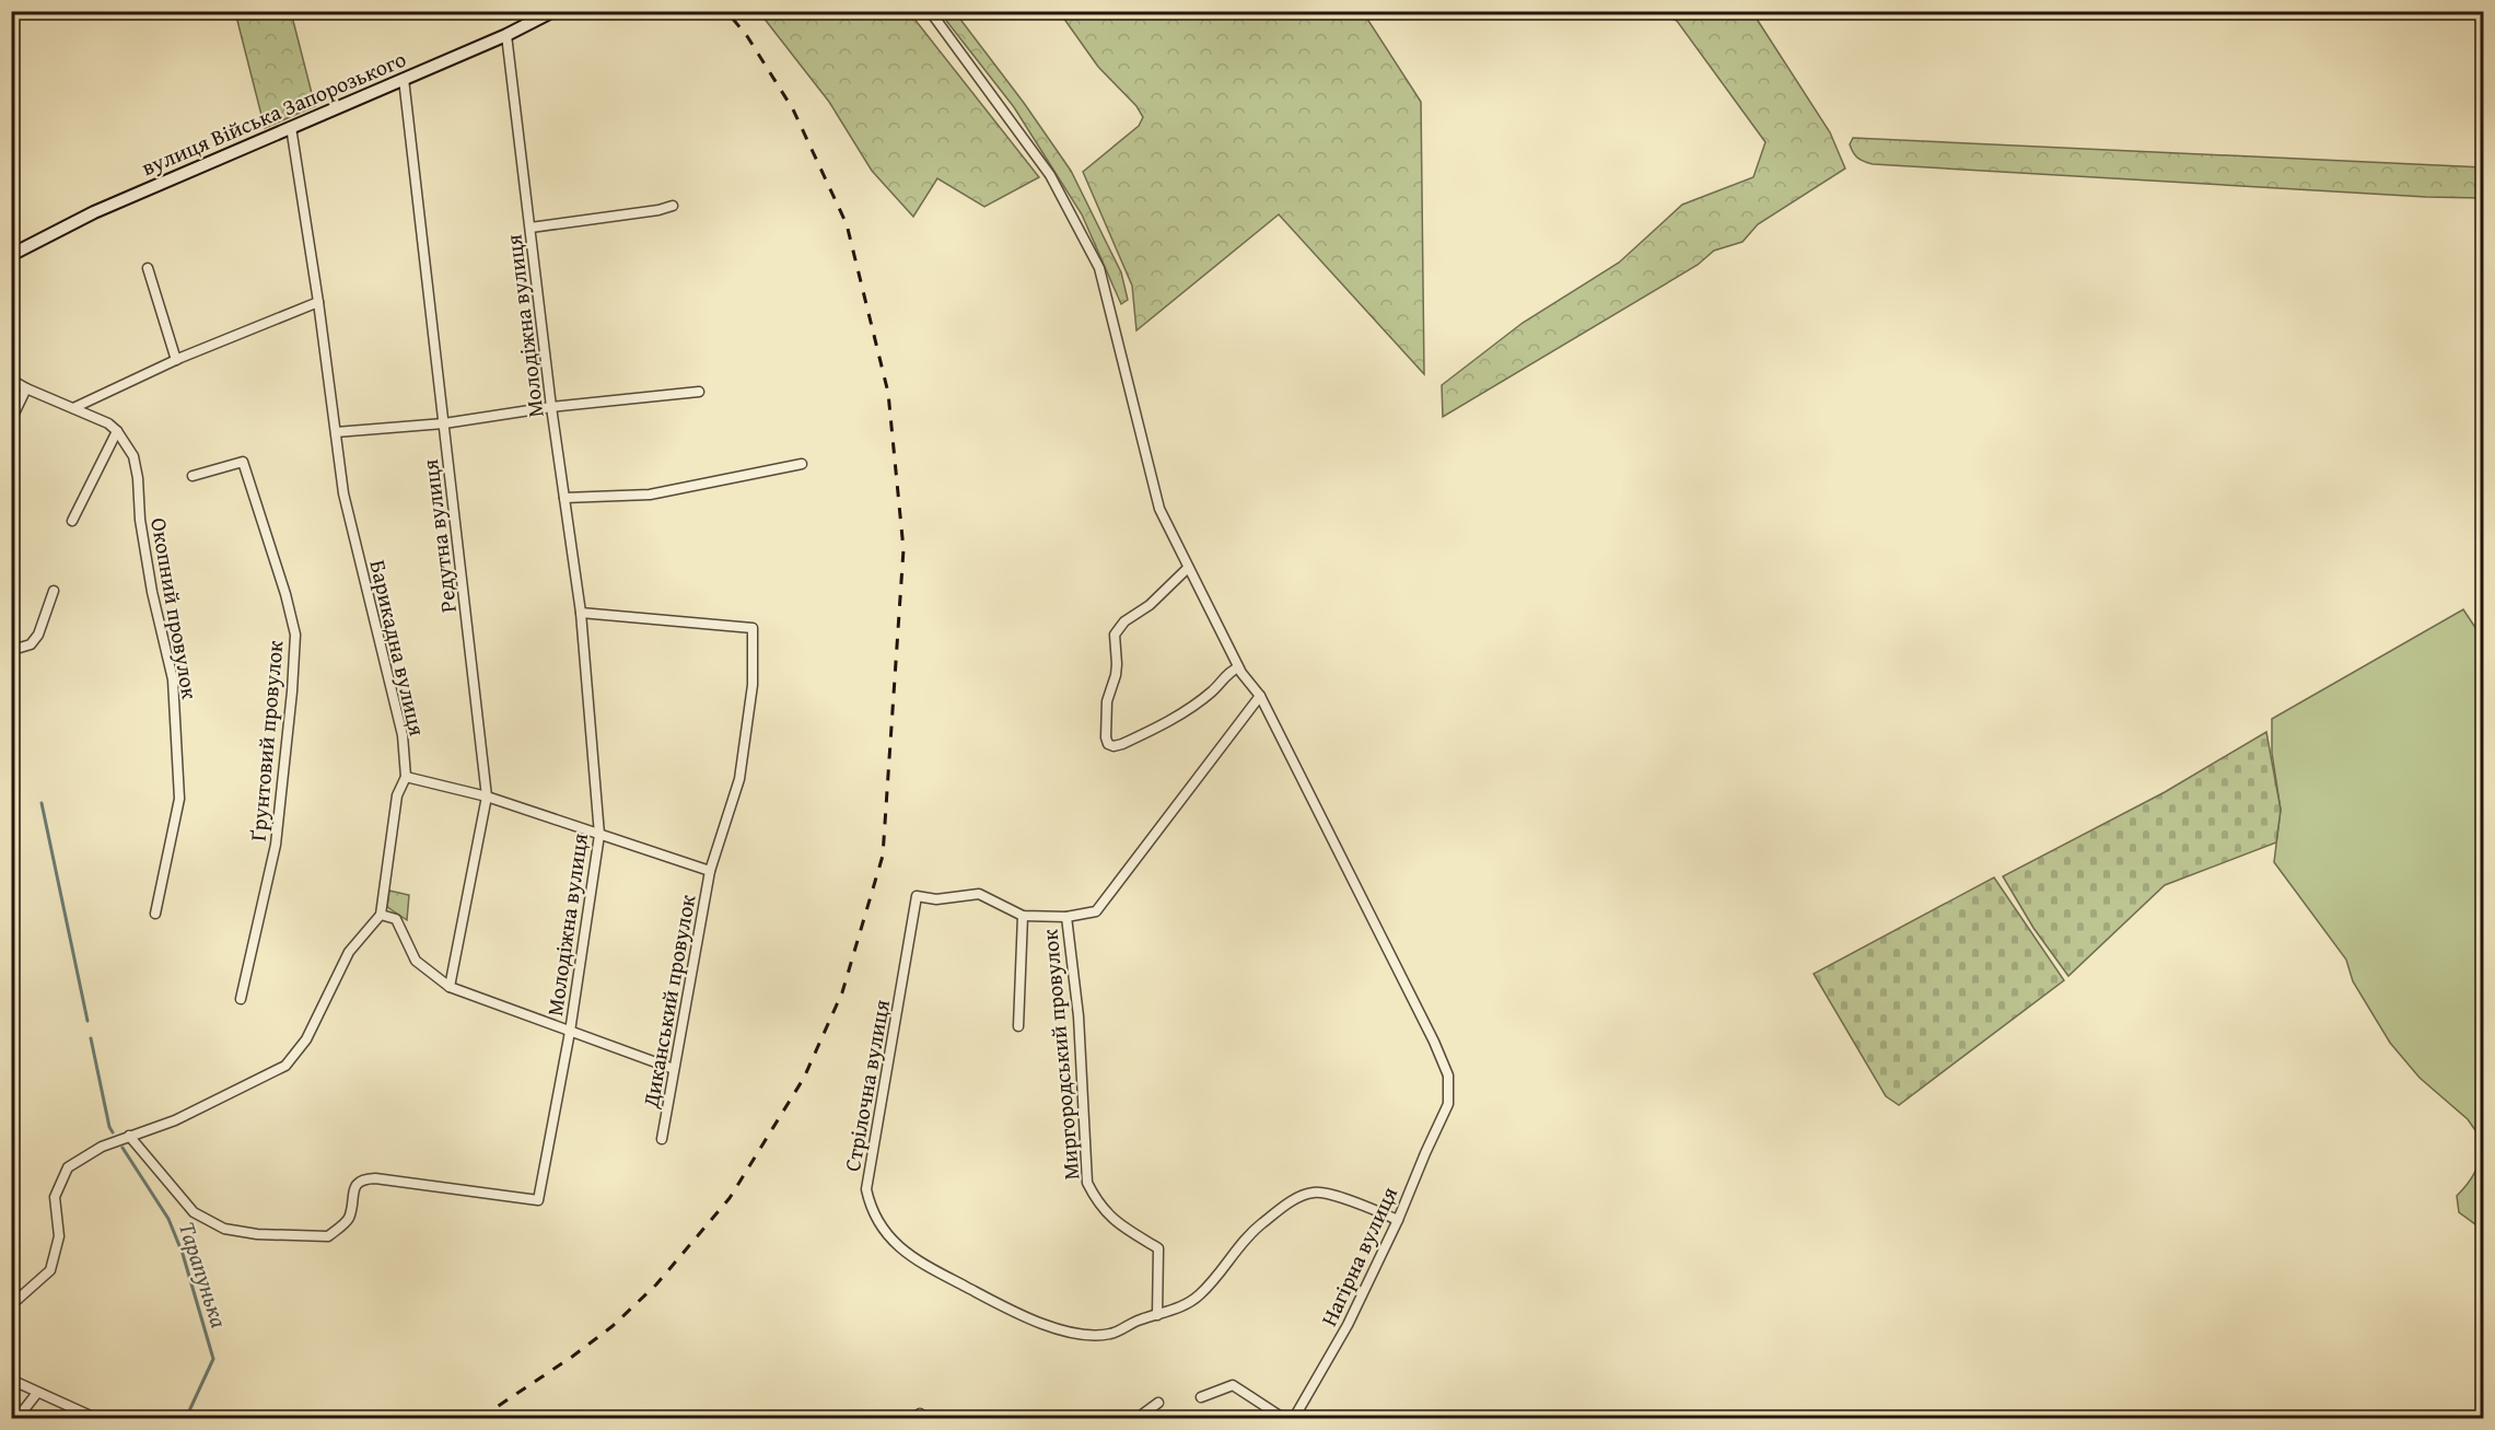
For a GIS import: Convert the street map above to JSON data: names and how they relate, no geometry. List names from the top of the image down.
{
  "streets": {
    "street": [
      "вулиця Війська Запорозького",
      "Молодіжна вулиця",
      "Редутна вулиця",
      "Окопний провулок",
      "Барикадна вулиця",
      "Ґрунтовий провулок",
      "Диканський провулок",
      "Миргородський провулок",
      "Стрілочна вулиця",
      "Нагірна вулиця"
    ]
  },
  "crossings": [
    ["вулиця Війська Запорозького", "Молодіжна вулиця"],
    ["вулиця Війська Запорозького", "Редутна вулиця"],
    ["вулиця Війська Запорозького", "Барикадна вулиця"],
    ["Миргородський провулок", "Стрілочна вулиця"],
    ["Миргородський провулок", "Нагірна вулиця"],
    ["Стрілочна вулиця", "Нагірна вулиця"]
  ],
  "water": ["Тарапунька"]
}
